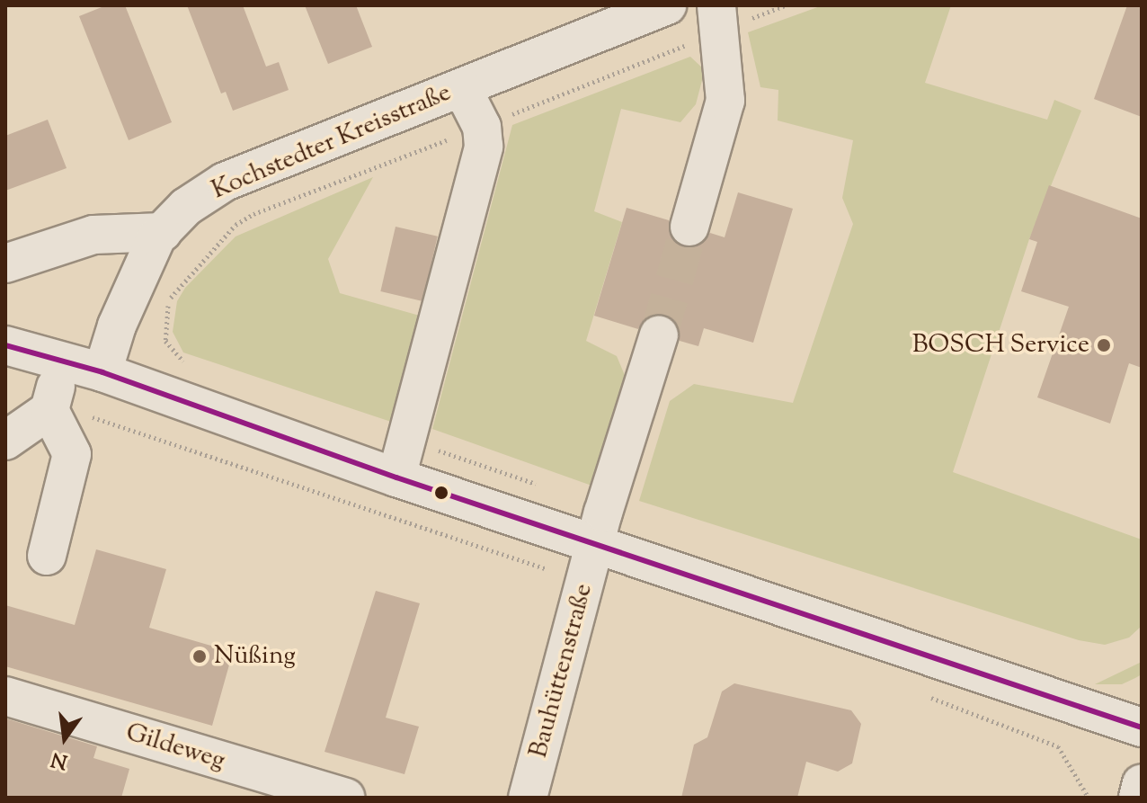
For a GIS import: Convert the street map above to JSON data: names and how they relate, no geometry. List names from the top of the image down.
{
  "streets": {
    "street": ["Kochstedter Kreisstraße", "Bauhüttenstraße", "Gildeweg"]
  },
  "places": ["BOSCH Service", "Nüßing"],
  "north": "bottom"
}
